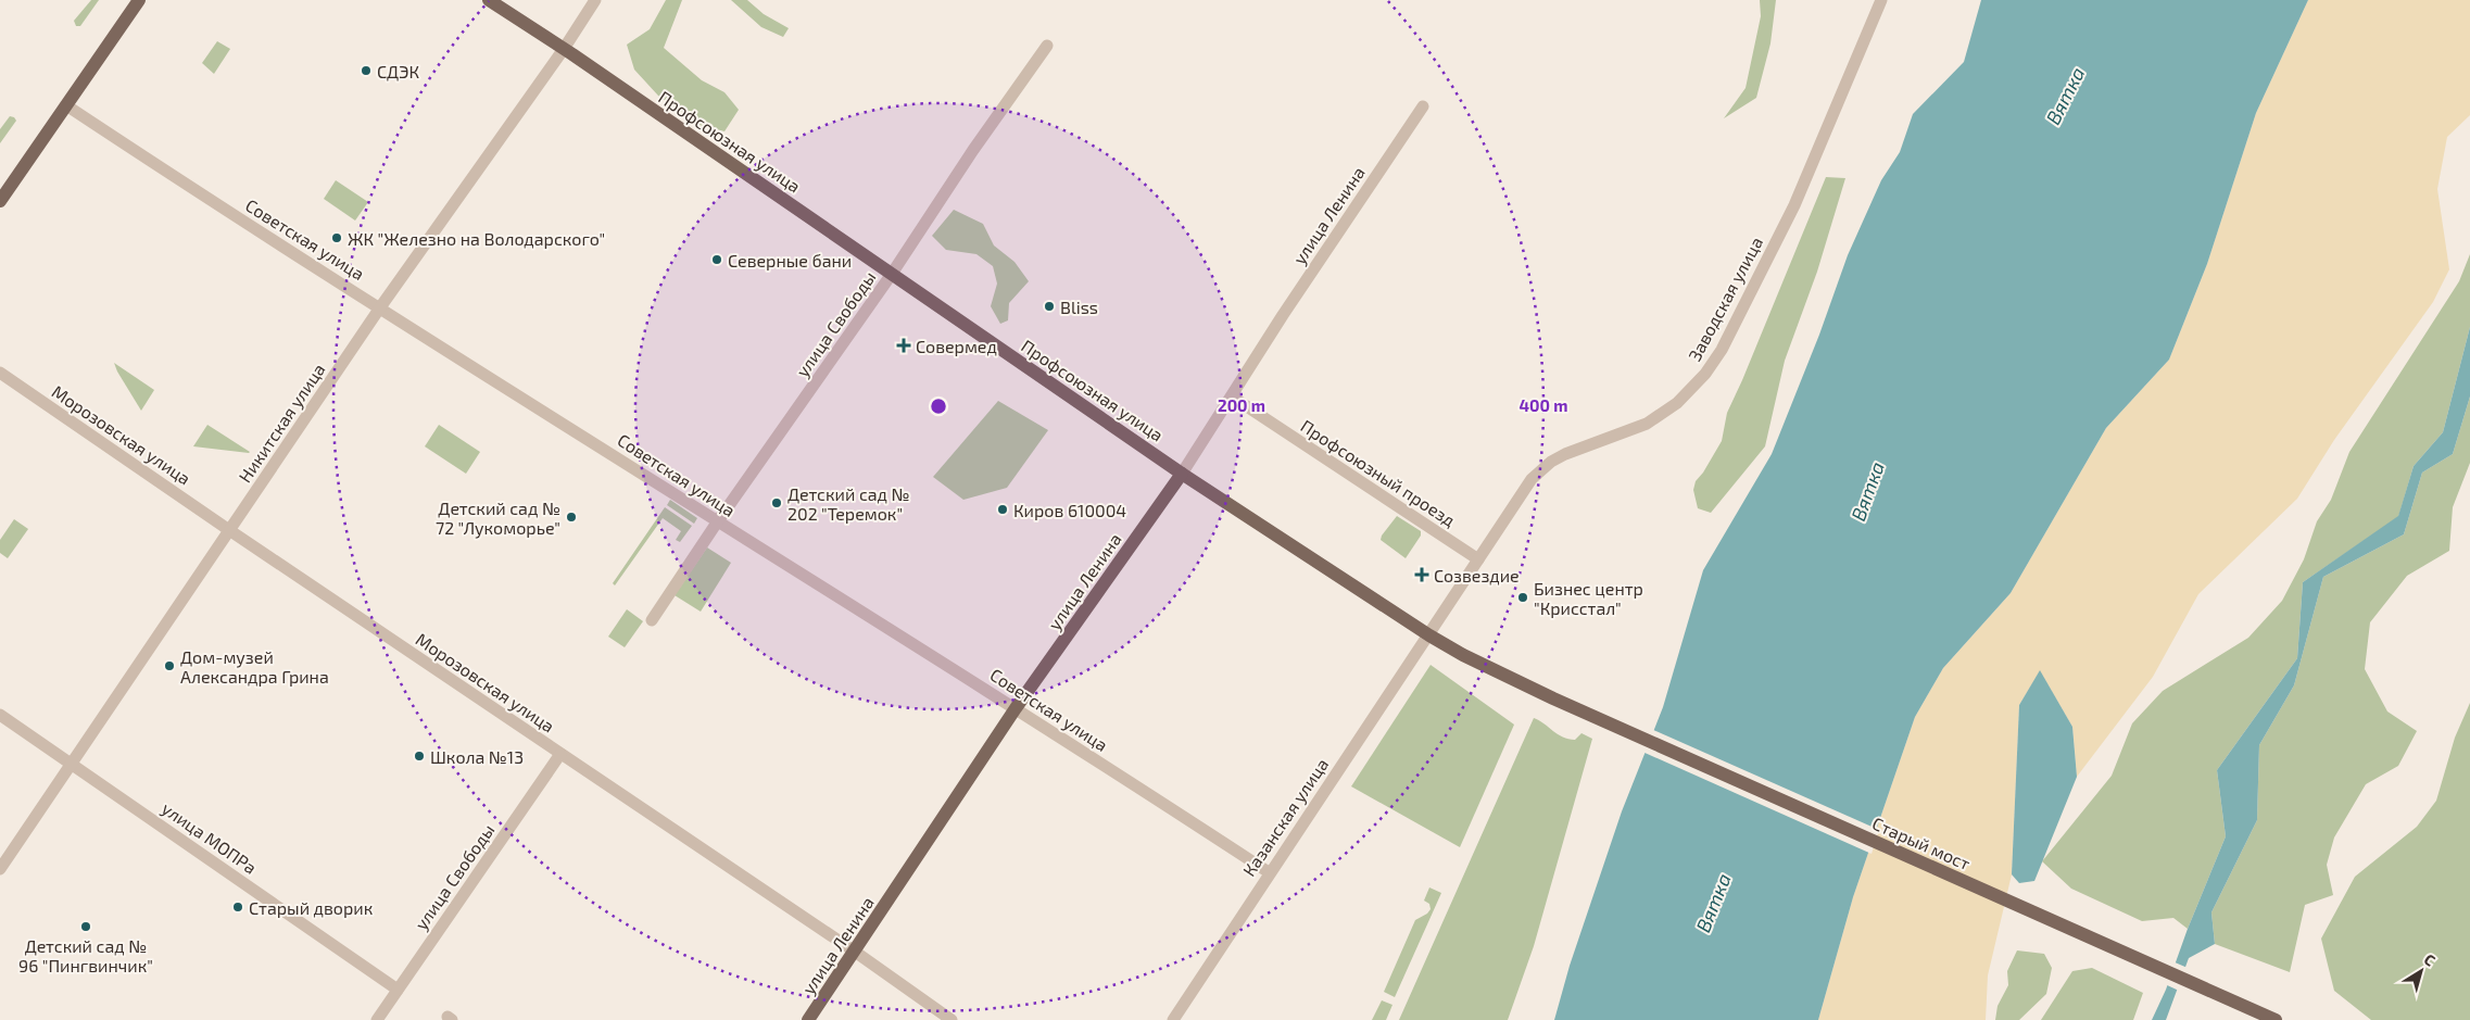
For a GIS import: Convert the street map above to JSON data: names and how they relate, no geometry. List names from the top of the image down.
{
  "streets": {
    "main road": ["Профсоюзная улица", "улица Ленина", "Старый мост"],
    "street": [
      "Советская улица",
      "Заводская улица",
      "улица Свободы",
      "Никитская улица",
      "Морозовская улица",
      "Профсоюзный проезд",
      "Казанская улица",
      "улица МОПРа"
    ]
  },
  "crossings": [
    ["Профсоюзная улица", "улица Ленина"],
    ["Профсоюзная улица", "Заводская улица"],
    ["Профсоюзная улица", "улица Свободы"],
    ["Профсоюзная улица", "Никитская улица"],
    ["Профсоюзная улица", "Казанская улица"],
    ["Профсоюзная улица", "Старый мост"],
    ["улица Ленина", "Советская улица"],
    ["улица Ленина", "Морозовская улица"],
    ["улица Ленина", "Профсоюзный проезд"],
    ["Советская улица", "улица Свободы"],
    ["Советская улица", "Никитская улица"],
    ["Советская улица", "Казанская улица"],
    ["Заводская улица", "Профсоюзный проезд"],
    ["Заводская улица", "Казанская улица"],
    ["улица Свободы", "Морозовская улица"],
    ["улица Свободы", "улица МОПРа"],
    ["Никитская улица", "Морозовская улица"],
    ["Никитская улица", "улица МОПРа"]
  ],
  "water": ["Вятка"],
  "places": {
    "other": [
      "СДЭК",
      "ЖК \"Железно на Володарского\"",
      "Северные бани",
      "Bliss",
      "Детский сад № 202 \"Теремок\"",
      "Киров 610004",
      "Детский сад № 72 \"Лукоморье\"",
      "Бизнес центр \"Крисстал\"",
      "Дом-музей Александра Грина",
      "Школа №13",
      "Старый дворик",
      "Детский сад № 96 \"Пингвинчик\""
    ],
    "health": ["Совермед", "Созвездие"]
  },
  "north": "top right",
  "rings": ["200 m", "400 m"]
}
